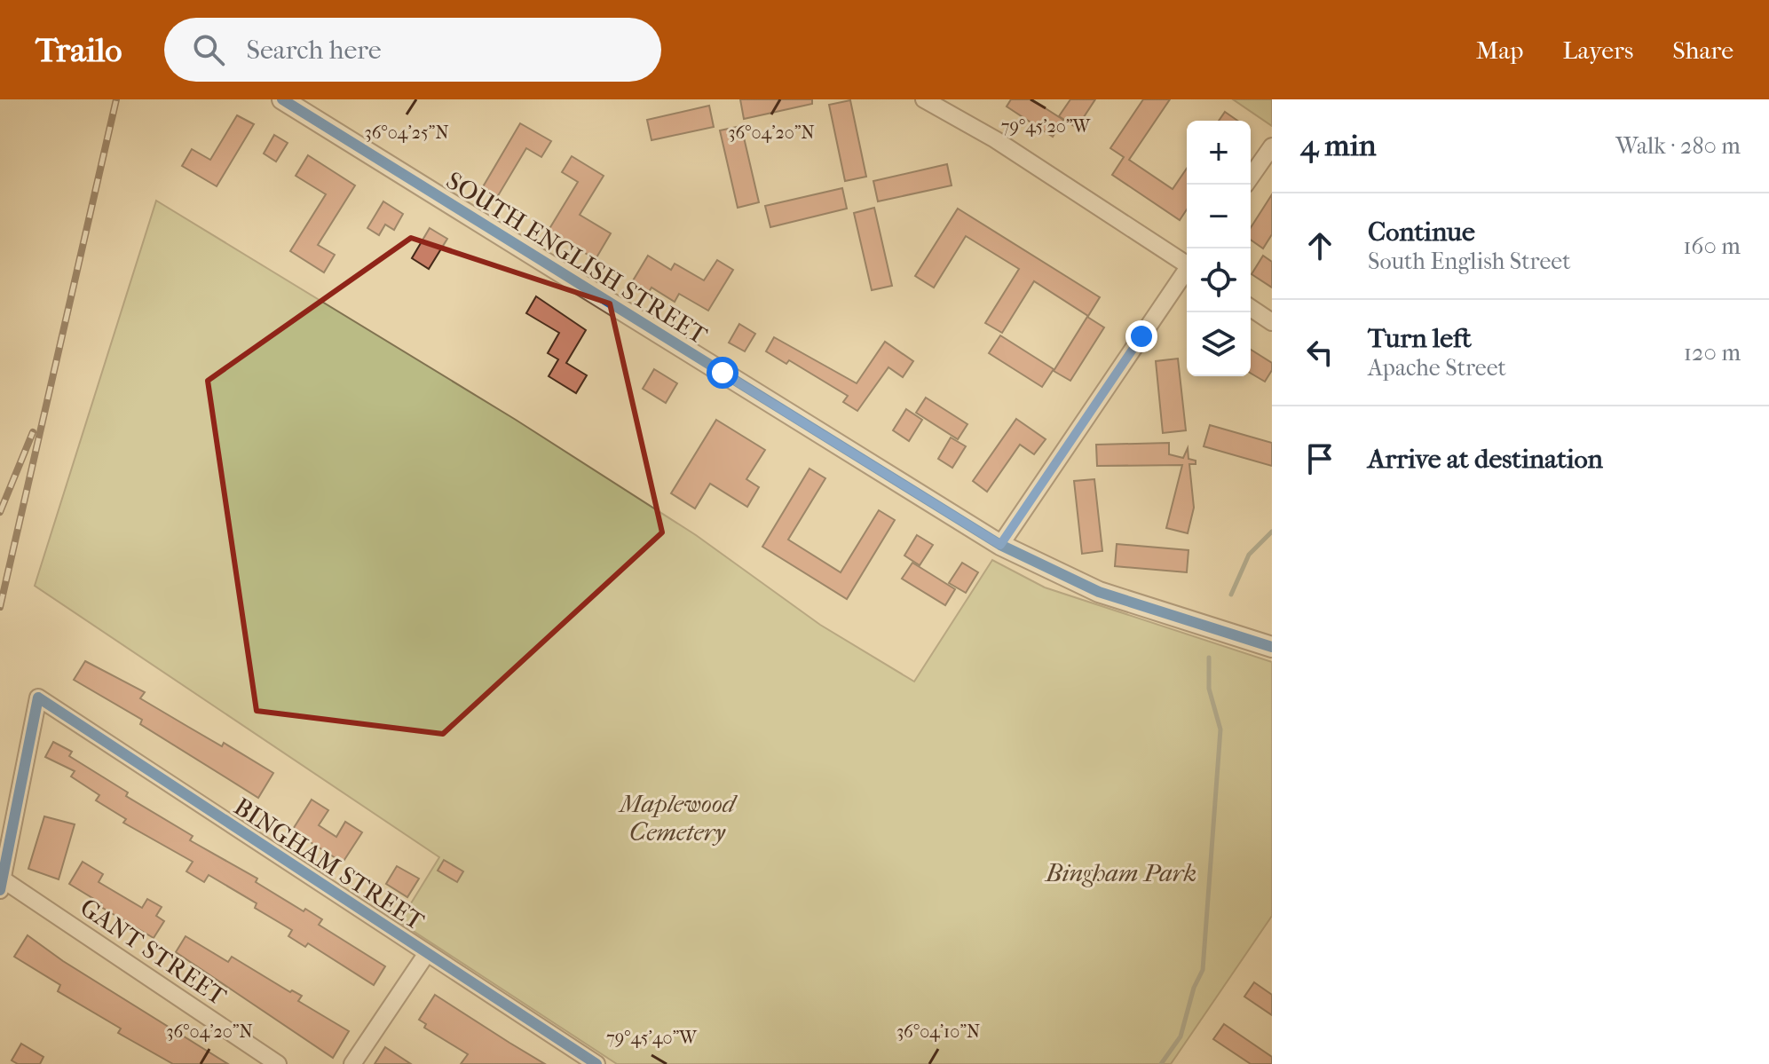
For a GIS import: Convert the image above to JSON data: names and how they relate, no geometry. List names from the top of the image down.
{
  "streets": {
    "street": ["SOUTH ENGLISH STREET", "BINGHAM STREET", "GANT STREET"]
  },
  "crossings": [
    ["BINGHAM STREET", "GANT STREET"]
  ],
  "parks": ["Maplewood Cemetery", "Bingham Park"],
  "page": {
    "header": "Trailo",
    "search": "Search here",
    "nav": ["Map", "Layers", "Share"],
    "heading": ["4 min", "Walk · 280 m"],
    "map_buttons": ["+", "−"],
    "list": [
      ["Continue", "South English Street", "160 m"],
      ["Turn left", "Apache Street", "120 m"],
      "Arrive at destination"
    ]
  },
  "coordinates": [
    "79°45'20\"W",
    "36°04'25\"N",
    "36°04'20\"N",
    "36°04'10\"N",
    "79°45'40\"W"
  ]
}
